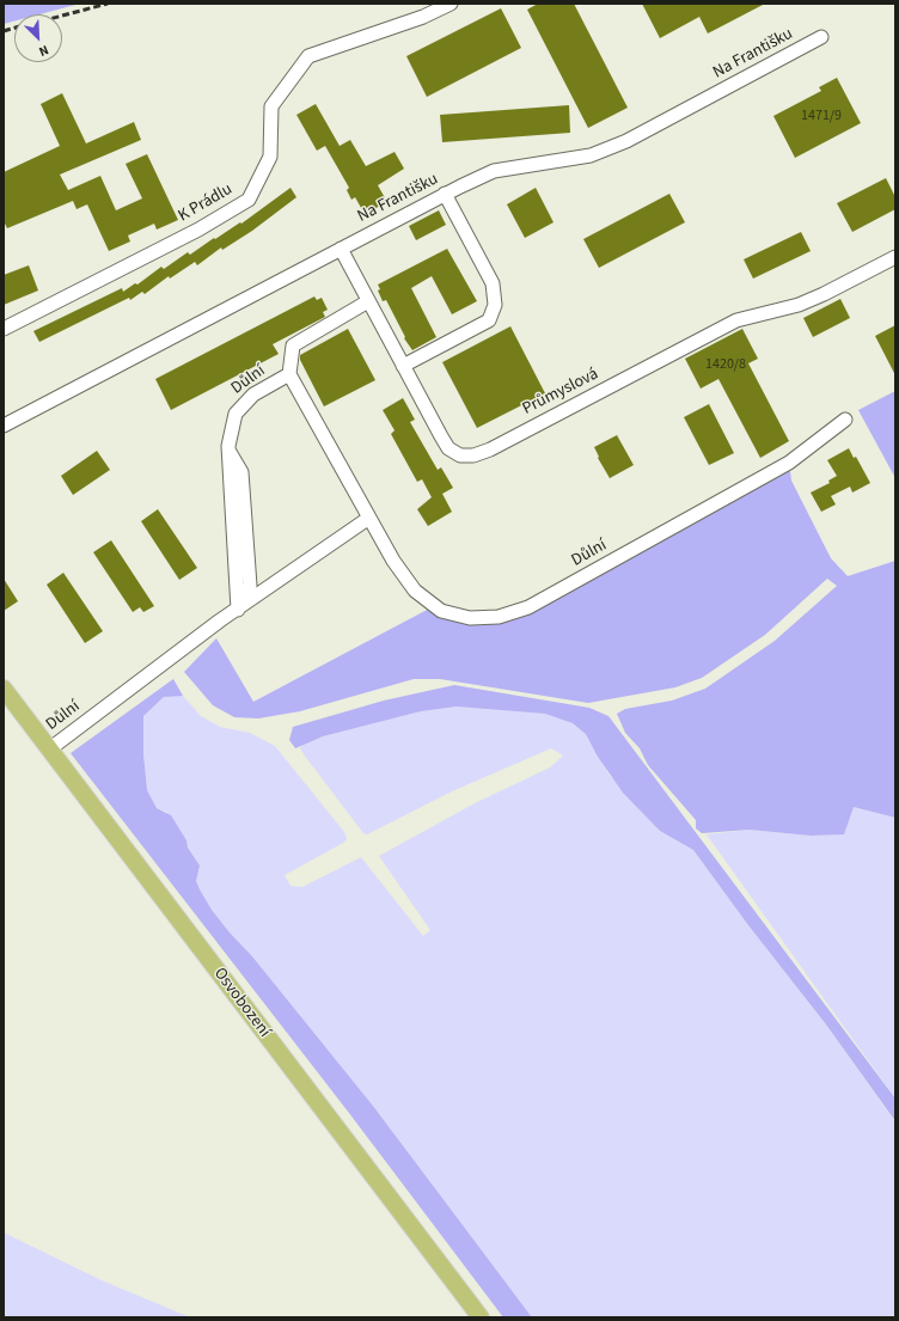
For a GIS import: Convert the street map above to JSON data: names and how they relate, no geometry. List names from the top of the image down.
{
  "streets": {
    "main road": ["Osvobození"],
    "street": [
      "Na Františku",
      "K Prádlu",
      "Důlní",
      "Průmyslová"
    ]
  },
  "crossings": [
    ["Na Františku", "Průmyslová"],
    ["Důlní", "Osvobození"]
  ],
  "house_numbers": ["1471/9", "1420/8"],
  "north": "bottom right"
}
